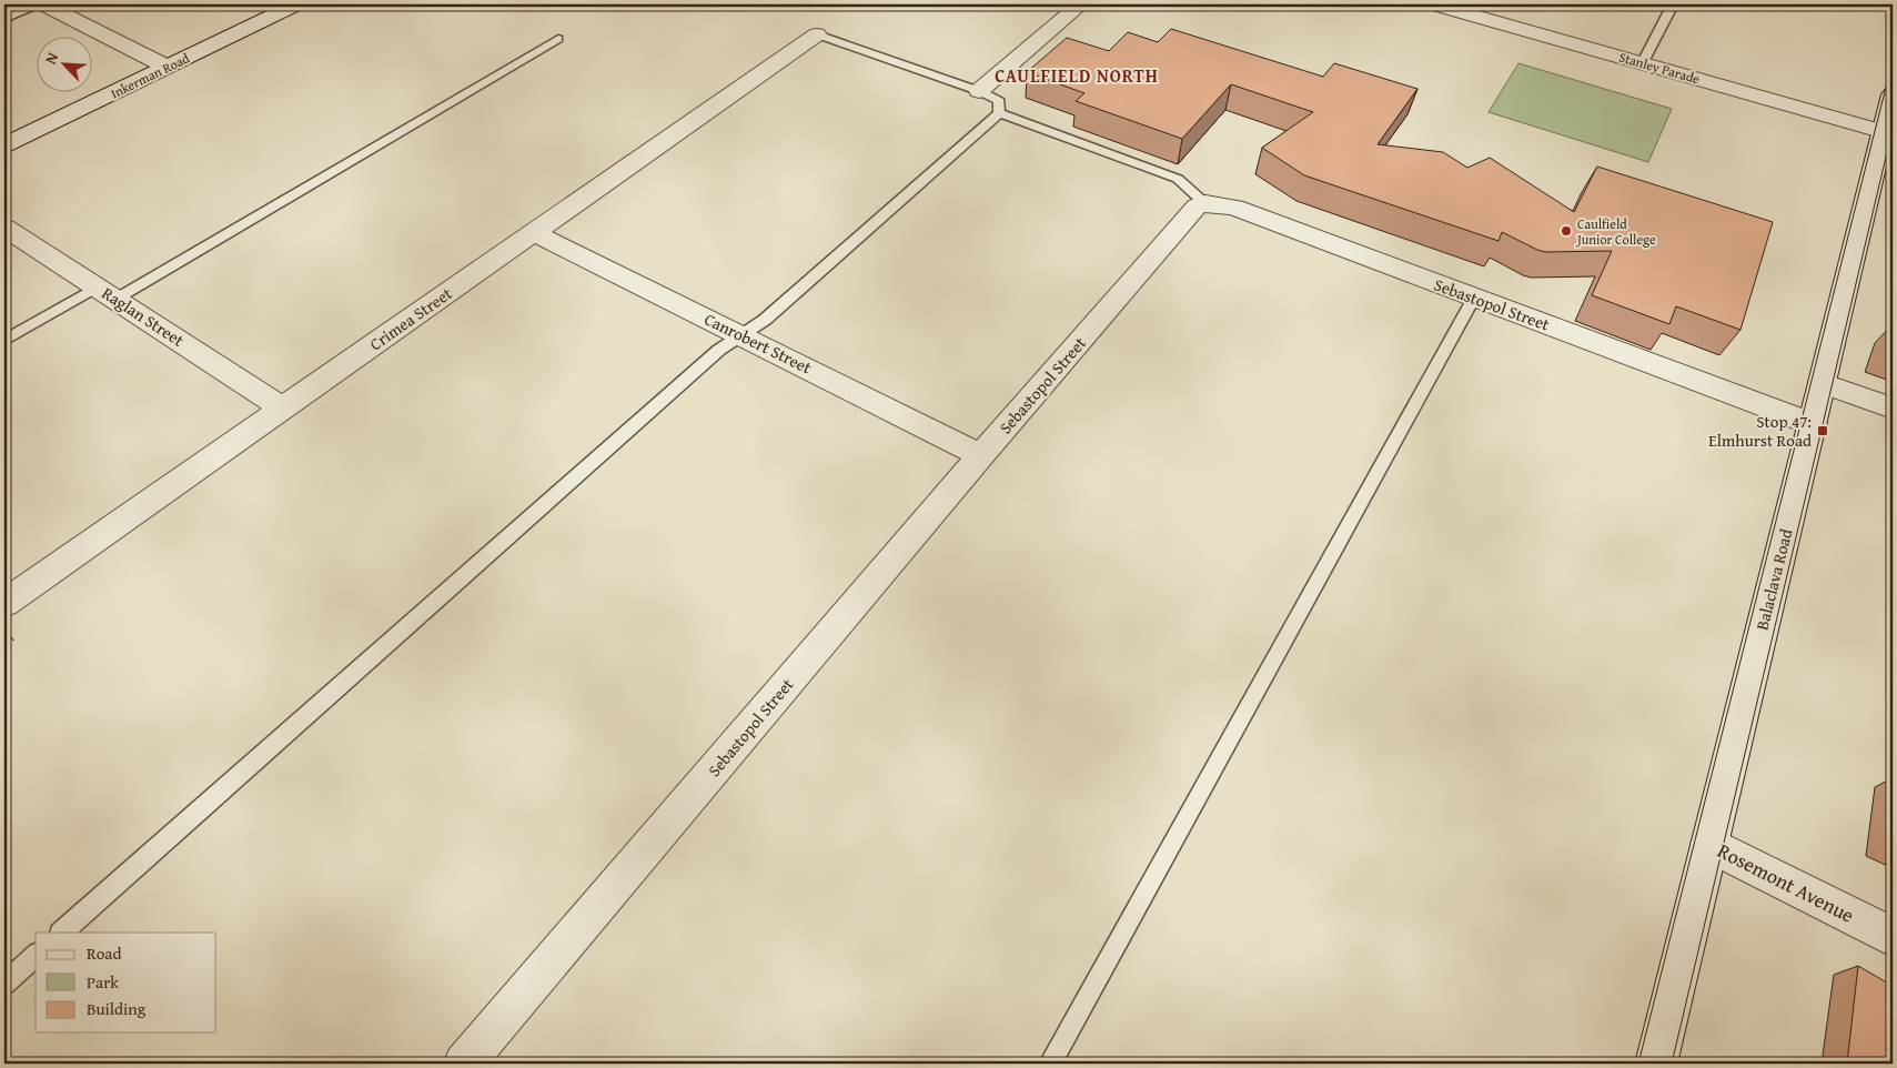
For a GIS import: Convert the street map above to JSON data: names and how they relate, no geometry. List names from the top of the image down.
{
  "streets": {
    "street": [
      "Stanley Parade",
      "Inkerman Road",
      "Sebastopol Street",
      "Raglan Street",
      "Crimea Street",
      "Canrobert Street",
      "Balaclava Road",
      "Rosemont Avenue"
    ]
  },
  "crossings": [
    ["Stanley Parade", "Balaclava Road"],
    ["Sebastopol Street", "Canrobert Street"],
    ["Sebastopol Street", "Balaclava Road"],
    ["Raglan Street", "Crimea Street"],
    ["Crimea Street", "Canrobert Street"],
    ["Balaclava Road", "Rosemont Avenue"]
  ],
  "districts": ["CAULFIELD NORTH"],
  "places": {
    "other": ["Caulfield Junior College"],
    "transit": ["Stop 47: Elmhurst Road"]
  },
  "legend": ["Road", "Park", "Building"],
  "north": "top left"
}
